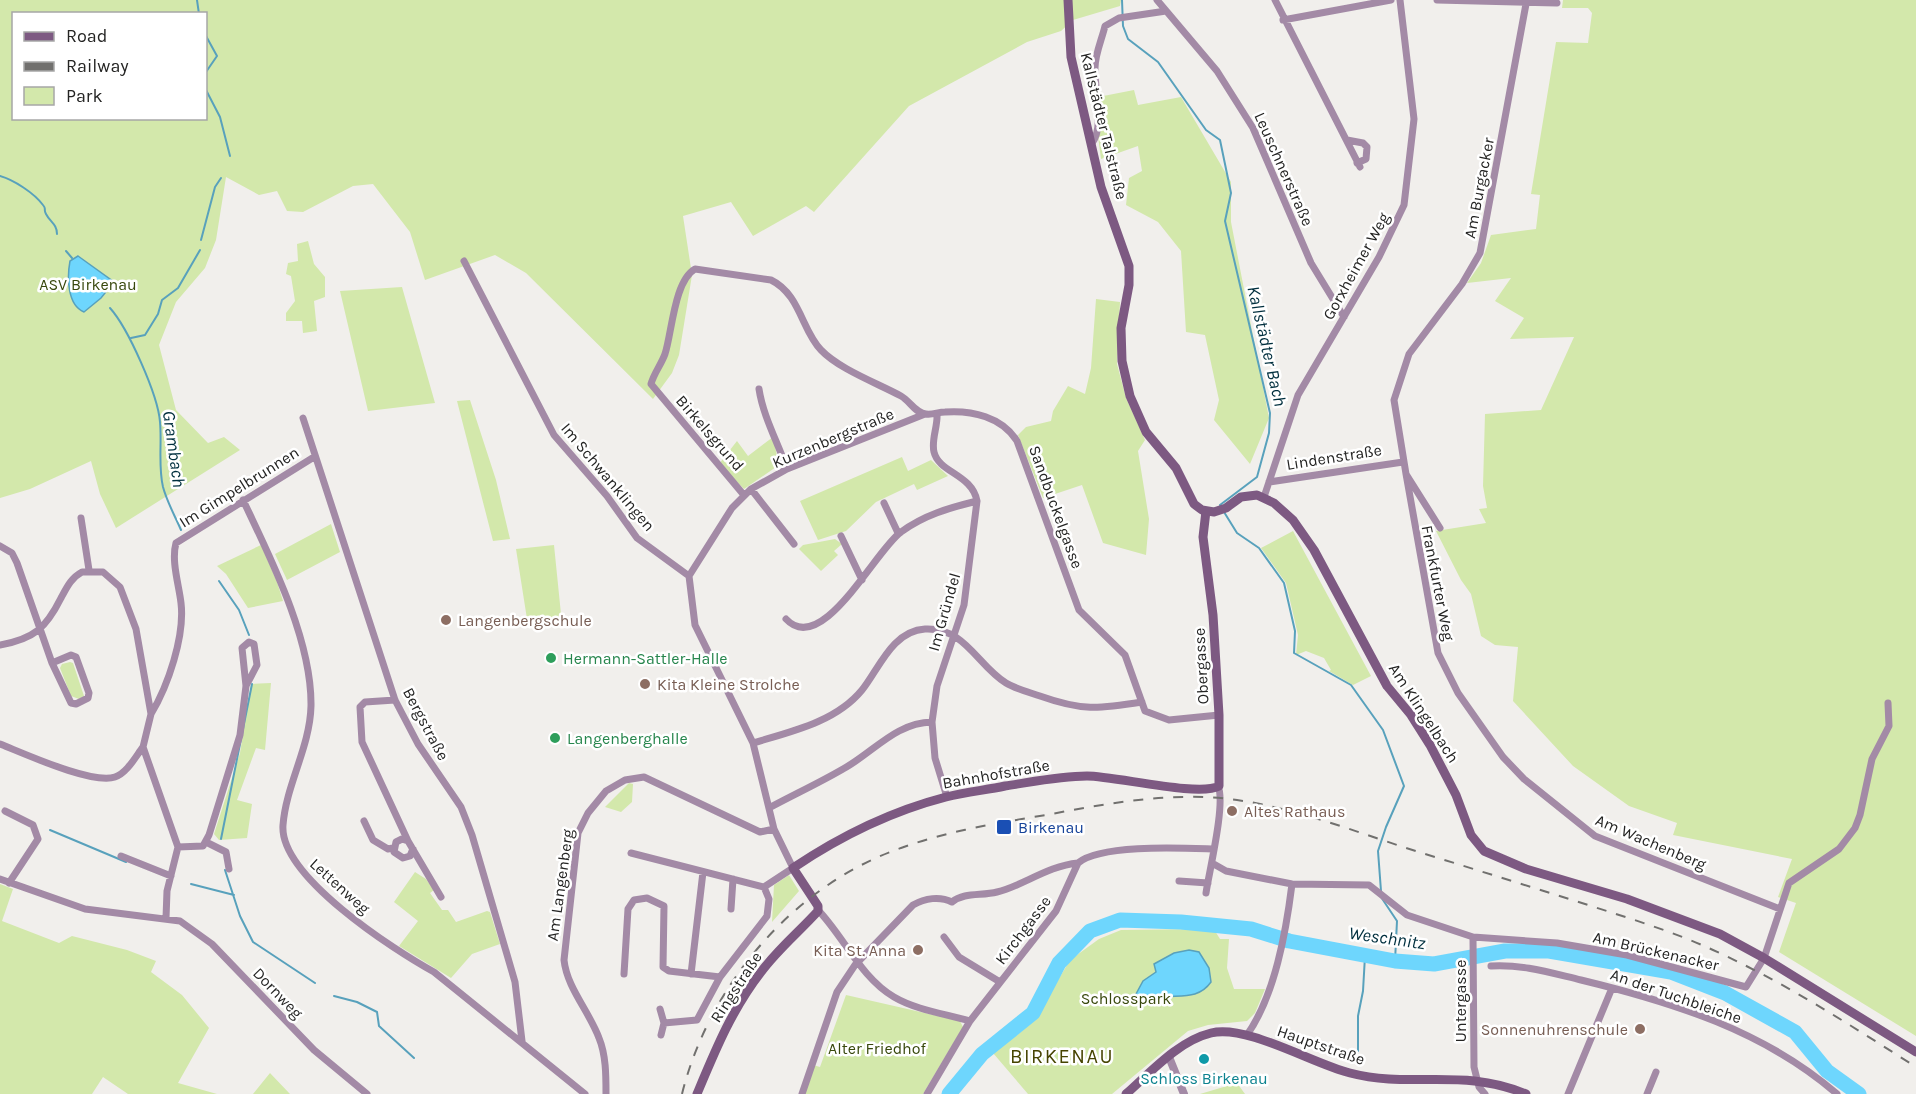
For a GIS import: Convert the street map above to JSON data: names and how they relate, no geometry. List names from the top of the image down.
{
  "streets": {
    "main road": [
      "Kallstädter Talstraße",
      "Obergasse",
      "Am Klingelbach",
      "Bahnhofstraße",
      "Ringstraße",
      "Hauptstraße"
    ],
    "street": [
      "Leuschnerstraße",
      "Am Burgacker",
      "Gorxheimer Weg",
      "Birkelsgrund",
      "Kurzenbergstraße",
      "Lindenstraße",
      "Im Schwanklingen",
      "Im Gimpelbrunnen",
      "Sandbuckelgasse",
      "Frankfurter Weg",
      "Im Gründel",
      "Bergstraße",
      "Am Wachenberg",
      "Am Langenberg",
      "Lettenweg",
      "Kirchgasse",
      "Am Brückenacker",
      "Dornweg",
      "An der Tuchbleiche",
      "Untergasse"
    ]
  },
  "crossings": [
    ["Kallstädter Talstraße", "Obergasse"],
    ["Leuschnerstraße", "Gorxheimer Weg"],
    ["Am Burgacker", "Lindenstraße"],
    ["Am Burgacker", "Frankfurter Weg"],
    ["Gorxheimer Weg", "Lindenstraße"],
    ["Gorxheimer Weg", "Am Klingelbach"],
    ["Birkelsgrund", "Kurzenbergstraße"],
    ["Birkelsgrund", "Sandbuckelgasse"],
    ["Kurzenbergstraße", "Im Schwanklingen"],
    ["Kurzenbergstraße", "Sandbuckelgasse"],
    ["Im Gimpelbrunnen", "Bergstraße"],
    ["Im Gimpelbrunnen", "Lettenweg"],
    ["Frankfurter Weg", "Am Wachenberg"],
    ["Im Gründel", "Bahnhofstraße"],
    ["Obergasse", "Bahnhofstraße"],
    ["Obergasse", "Untergasse"],
    ["Am Klingelbach", "Am Brückenacker"],
    ["Bergstraße", "Lettenweg"],
    ["Am Wachenberg", "Am Brückenacker"],
    ["Am Brückenacker", "Untergasse"],
    ["Untergasse", "Hauptstraße"]
  ],
  "districts": ["BIRKENAU"],
  "water": ["Kallstädter Bach", "Grambach", "Weschnitz"],
  "parks": ["ASV Birkenau", "Schlosspark", "Alter Friedhof"],
  "places": {
    "other": [
      "Langenbergschule",
      "Hermann-Sattler-Halle",
      "Kita Kleine Strolche",
      "Langenberghalle",
      "Altes Rathaus",
      "Kita St. Anna",
      "Sonnenuhrenschule",
      "Schloss Birkenau"
    ],
    "transit": ["Birkenau"]
  },
  "legend": ["Road", "Railway", "Park"]
}
